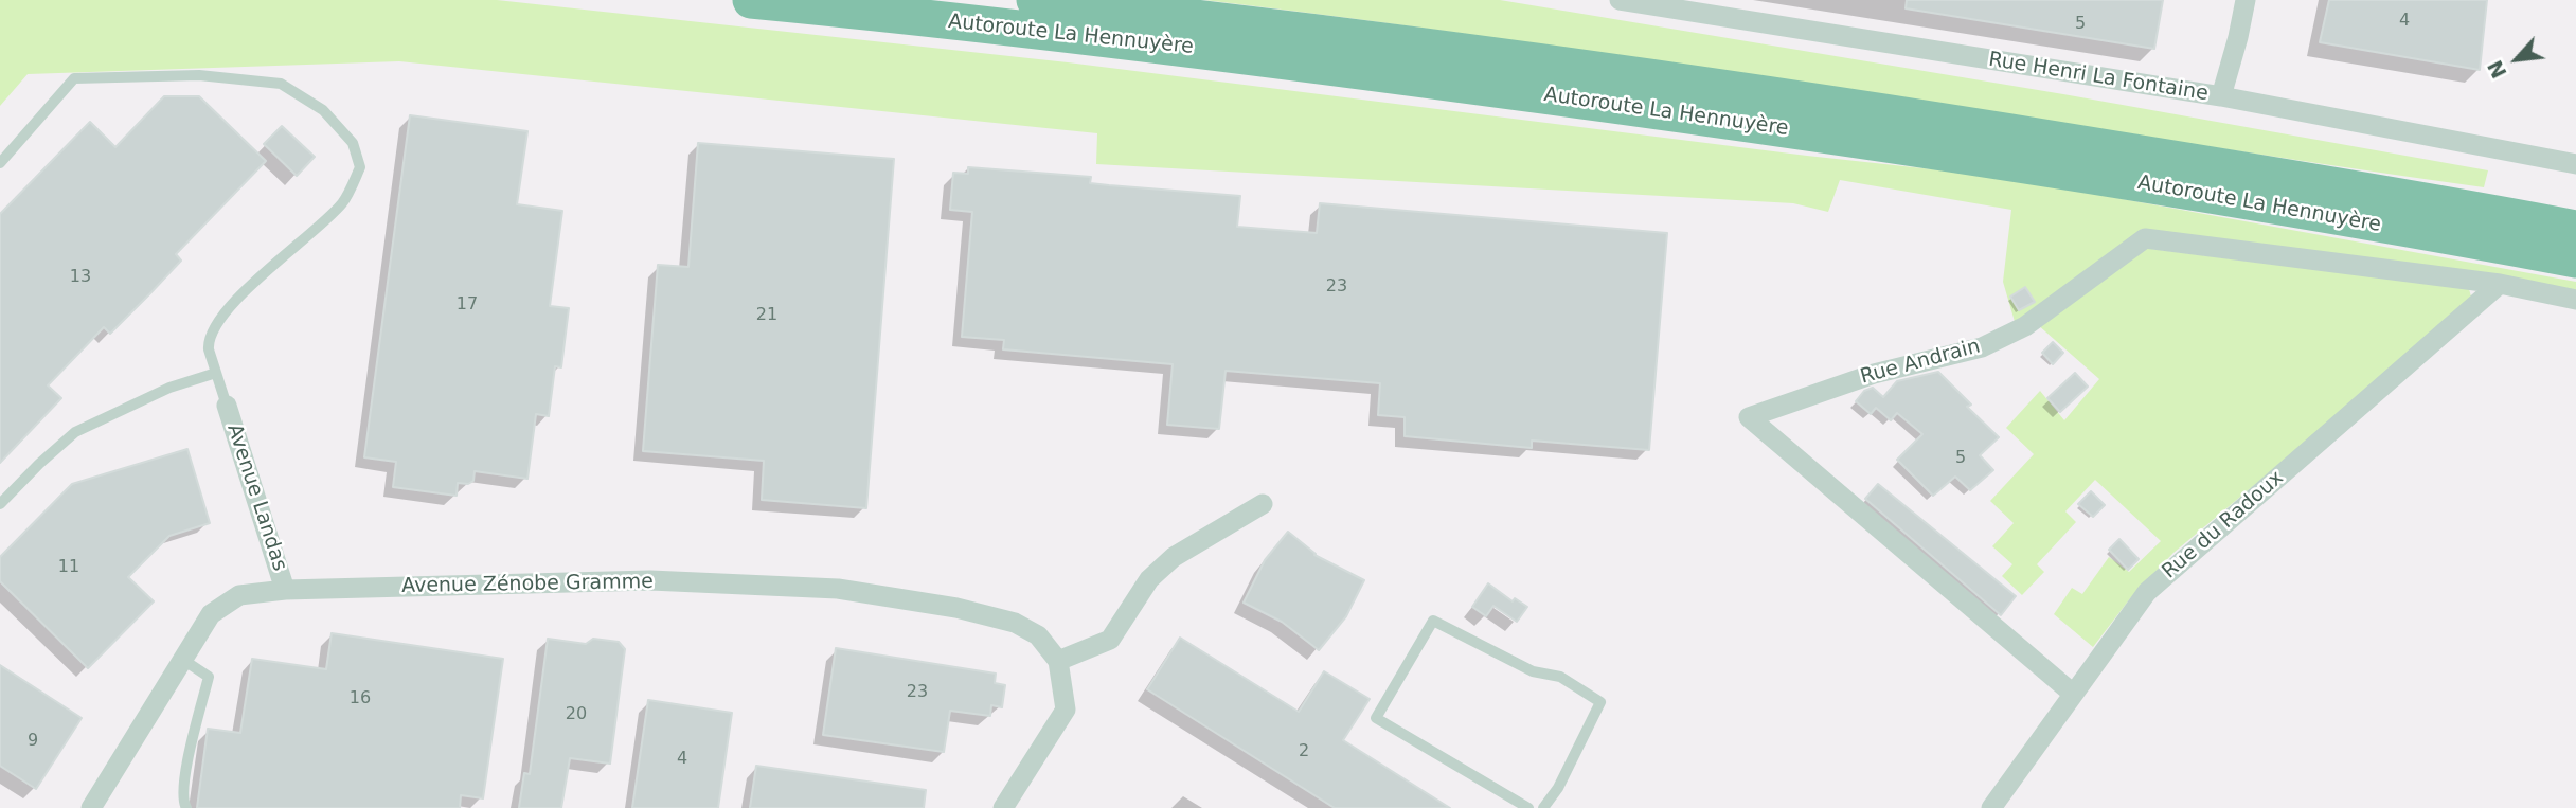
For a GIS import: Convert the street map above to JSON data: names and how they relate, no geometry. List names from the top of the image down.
{
  "streets": {
    "highway": ["Autoroute La Hennuyère"],
    "street": [
      "Rue Henri La Fontaine",
      "Rue Andrain",
      "Avenue Landas",
      "Rue du Radoux",
      "Avenue Zénobe Gramme"
    ]
  },
  "crossings": [
    ["Rue Andrain", "Rue du Radoux"],
    ["Avenue Landas", "Avenue Zénobe Gramme"]
  ],
  "house_numbers": [
    "4",
    "5",
    "13",
    "23",
    "17",
    "21",
    "5",
    "11",
    "23",
    "16",
    "20",
    "9",
    "2",
    "4"
  ],
  "north": "bottom left"
}
